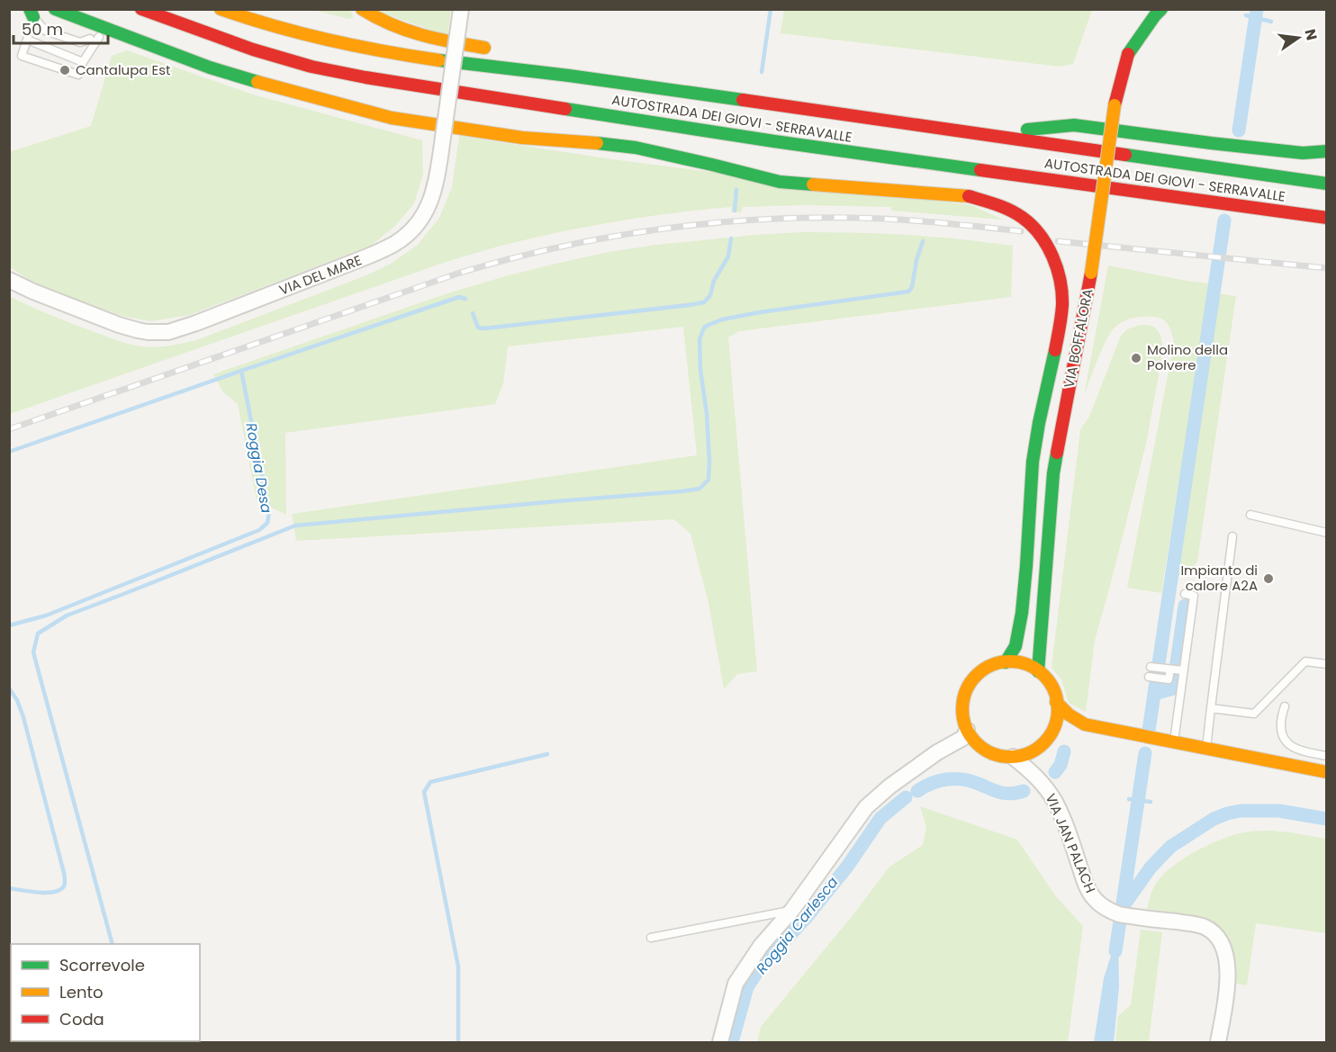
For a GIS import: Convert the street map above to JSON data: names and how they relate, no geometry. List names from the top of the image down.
{
  "streets": {
    "main road": ["AUTOSTRADA DEI GIOVI - SERRAVALLE", "VIA BOFFALORA"],
    "street": ["VIA DEL MARE", "VIA JAN PALACH"]
  },
  "crossings": [
    ["VIA BOFFALORA", "VIA JAN PALACH"]
  ],
  "water": ["Roggia Desa", "Roggia Carlesca"],
  "places": ["Cantalupa Est", "Molino della Polvere", "Impianto di calore A2A"],
  "legend": ["Scorrevole", "Lento", "Coda"],
  "scale_bar": "50 m",
  "north": "right"
}
